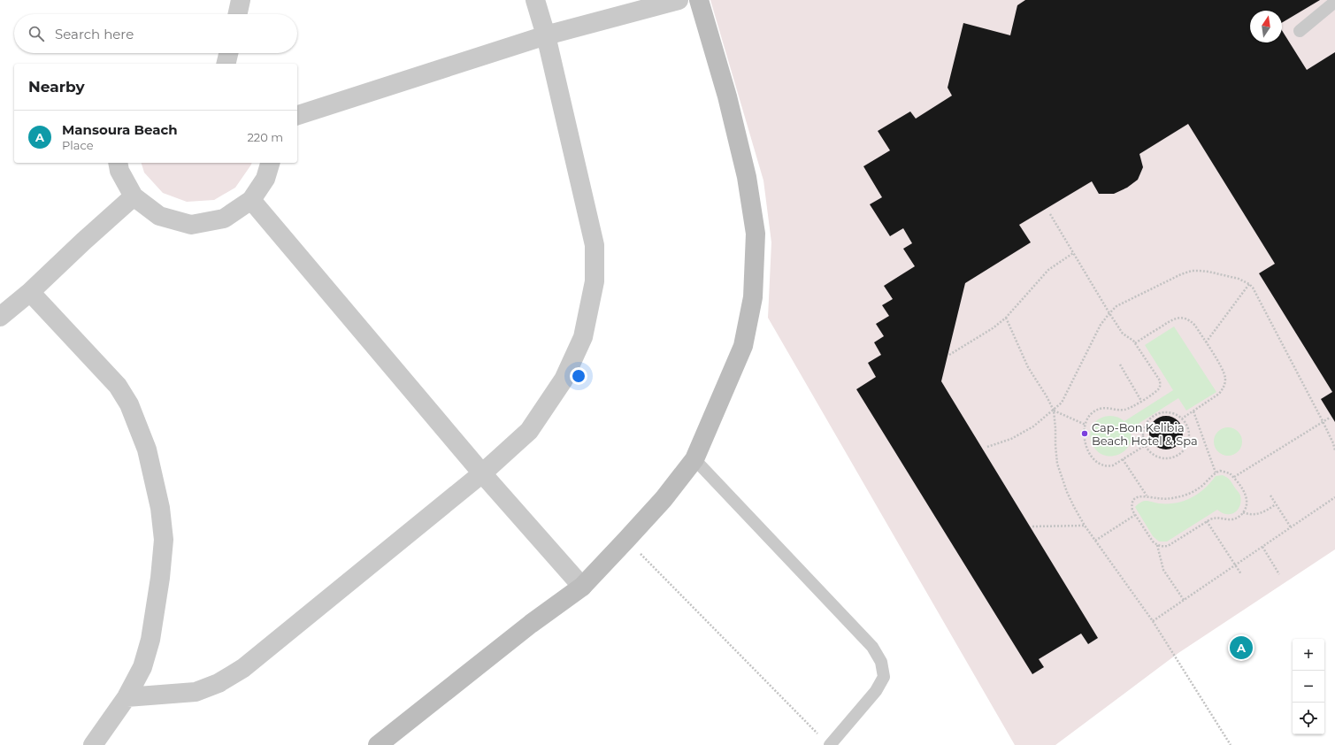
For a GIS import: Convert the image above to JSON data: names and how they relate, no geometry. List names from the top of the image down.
{
  "places": ["Cap-Bon Kelibia Beach Hotel & Spa"],
  "north": "top",
  "page": {
    "search": "Search here",
    "heading": "Nearby",
    "list": [
      {
        "mark": "A",
        "name": "Mansoura Beach",
        "note": "Place",
        "value": "220 m"
      }
    ],
    "pins": "A",
    "map_buttons": ["+", "−"]
  }
}
